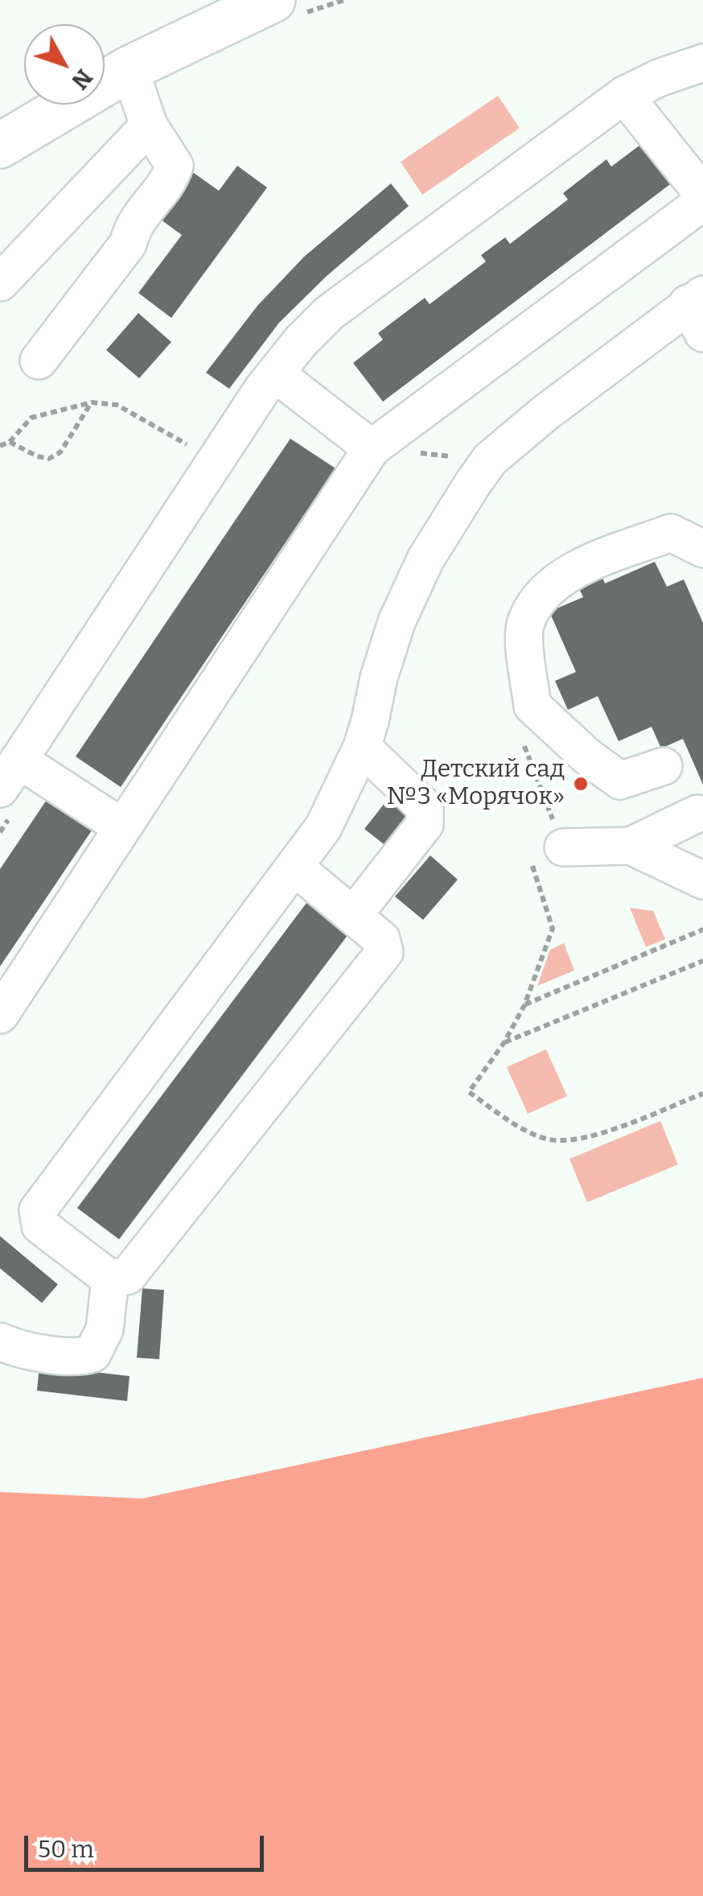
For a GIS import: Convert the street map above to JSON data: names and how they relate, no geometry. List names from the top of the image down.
{
  "places": ["Детский сад №3 «Морячок»"],
  "scale_bar": "50 m",
  "north": "bottom right"
}
